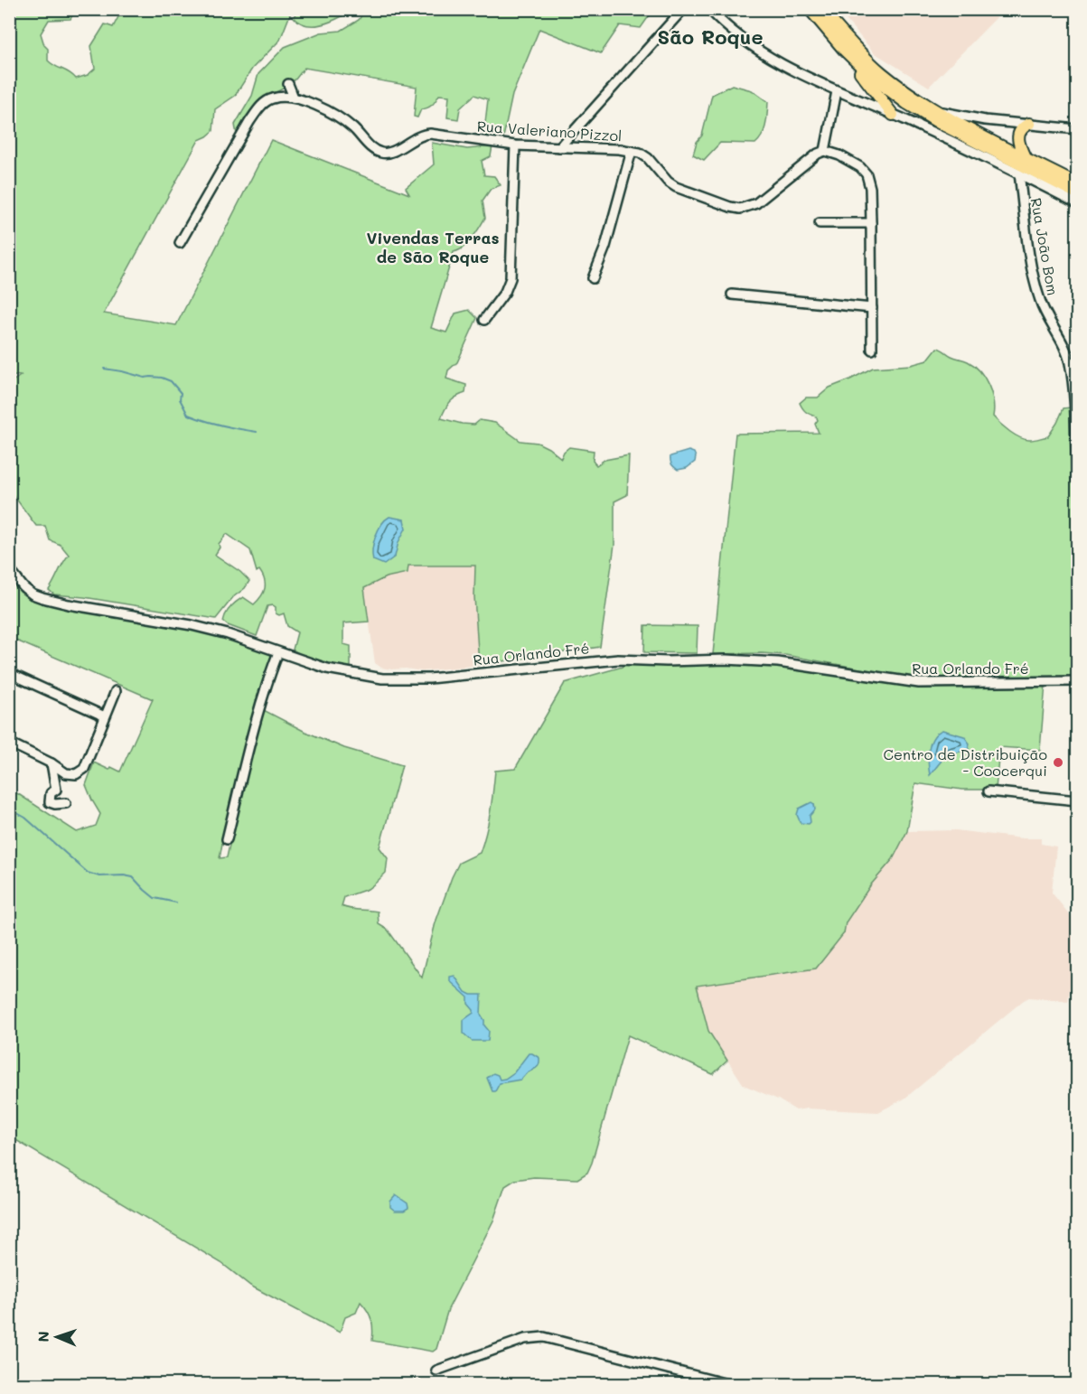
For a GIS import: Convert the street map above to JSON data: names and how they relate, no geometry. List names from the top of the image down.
{
  "streets": {
    "street": ["Rua Valeriano Pizzol", "Rua João Bom", "Rua Orlando Fré"]
  },
  "districts": ["São Roque", "Vivendas Terras de São Roque"],
  "places": ["Centro de Distribuição - Coocerqui"],
  "north": "left"
}
